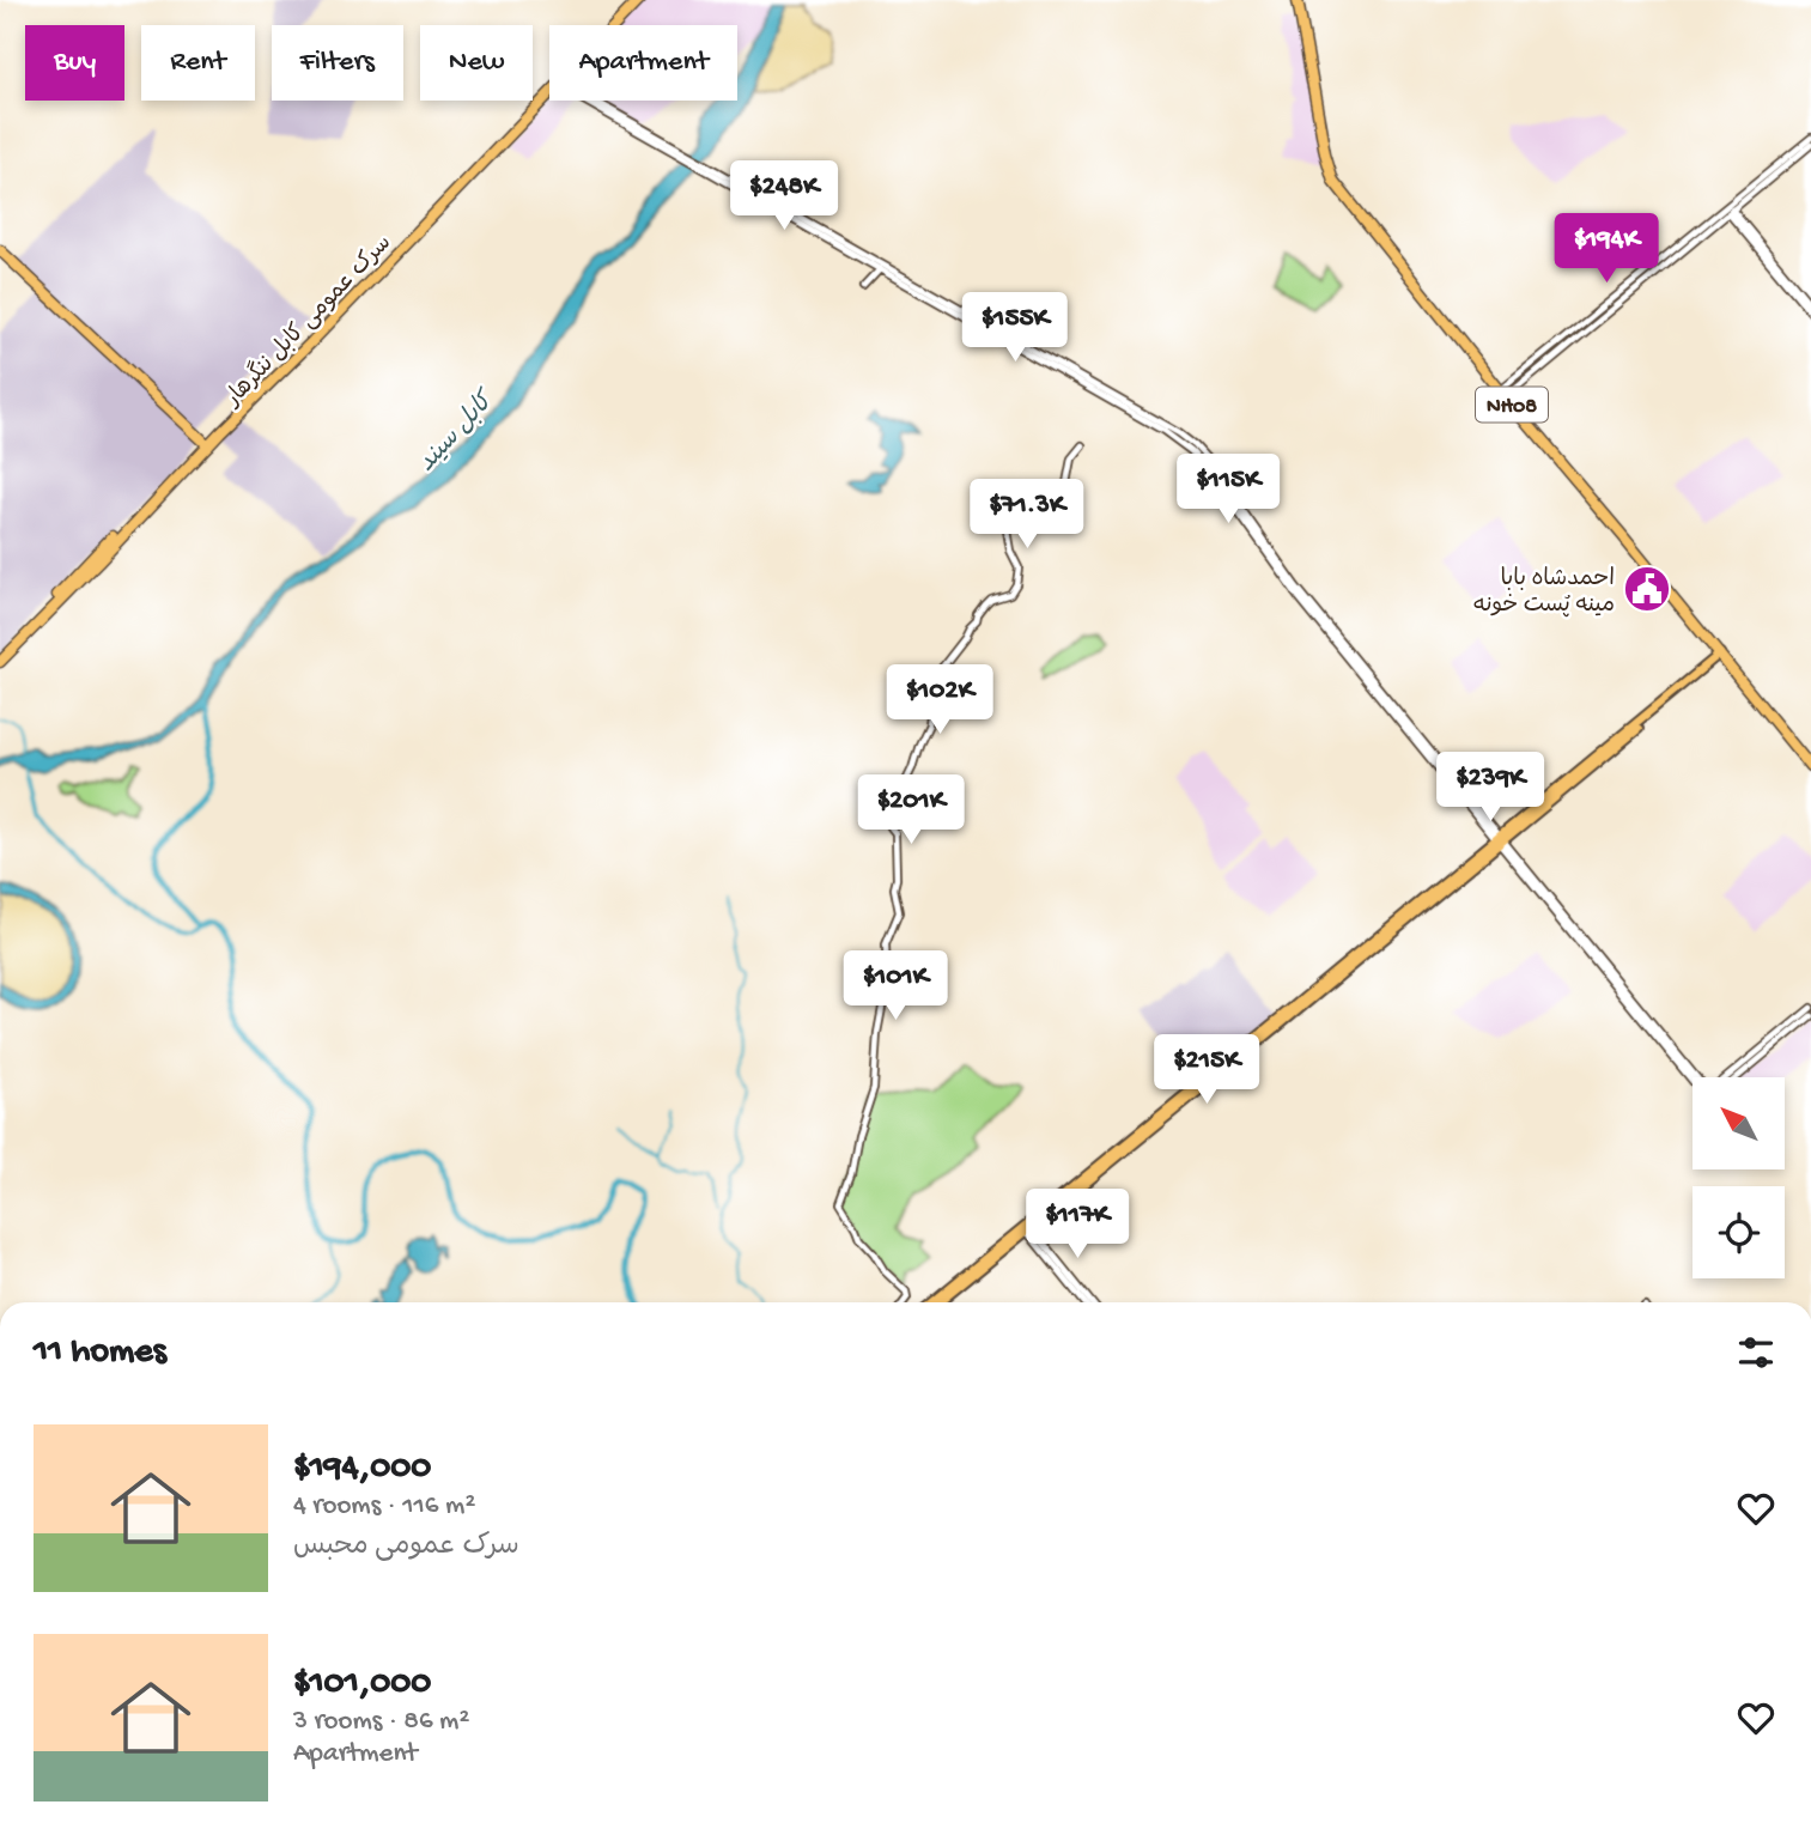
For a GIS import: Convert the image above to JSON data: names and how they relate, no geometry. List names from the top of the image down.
{
  "streets": {
    "highway": ["سرک عمومی کابل ننگرهار", "NH08"]
  },
  "water": ["کابل سيند"],
  "places": {
    "public building": ["احمدشاه بابا مینه پُست خونه"]
  },
  "north": "top left",
  "page": {
    "chip": [
      "Buy",
      "Rent",
      "Filters",
      "New",
      "Apartment"
    ],
    "price": [
      "$248K",
      "$194K",
      "$155K",
      "$115K",
      "$71.3K",
      "$102K",
      "$239K",
      "$201K",
      "$101K",
      "$215K",
      "$117K"
    ],
    "heading": "11 homes",
    "list": [
      {
        "name": "$194,000",
        "note": "4 rooms · 116 m² · سرک عمومی محبس"
      },
      {
        "name": "$101,000",
        "note": "3 rooms · 86 m² · Apartment"
      }
    ]
  }
}
